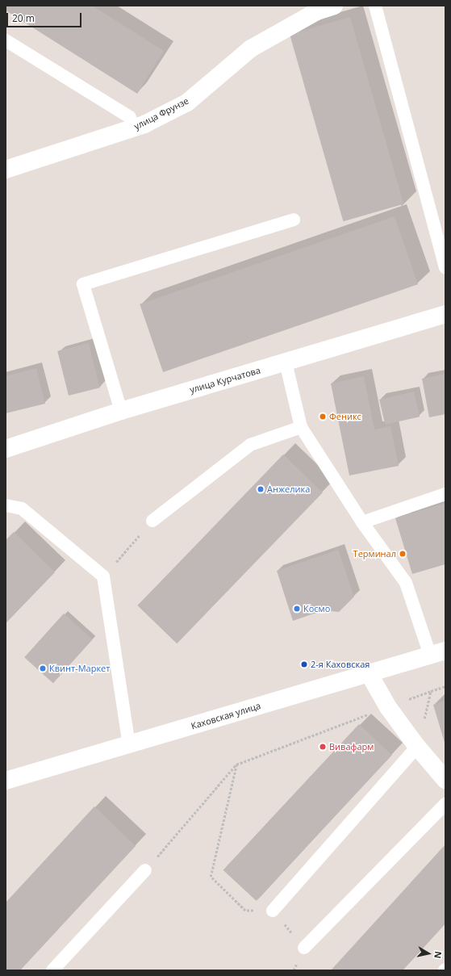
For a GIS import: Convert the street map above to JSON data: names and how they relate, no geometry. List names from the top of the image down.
{
  "streets": {
    "street": ["улица Фрунзе", "улица Курчатова", "Каховская улица"]
  },
  "places": [
    "Феникс",
    "Анжелика",
    "Терминал",
    "Космо",
    "2-я Каховская",
    "Квинт-Маркет",
    "Вивафарм"
  ],
  "scale_bar": "20 m",
  "north": "right"
}
